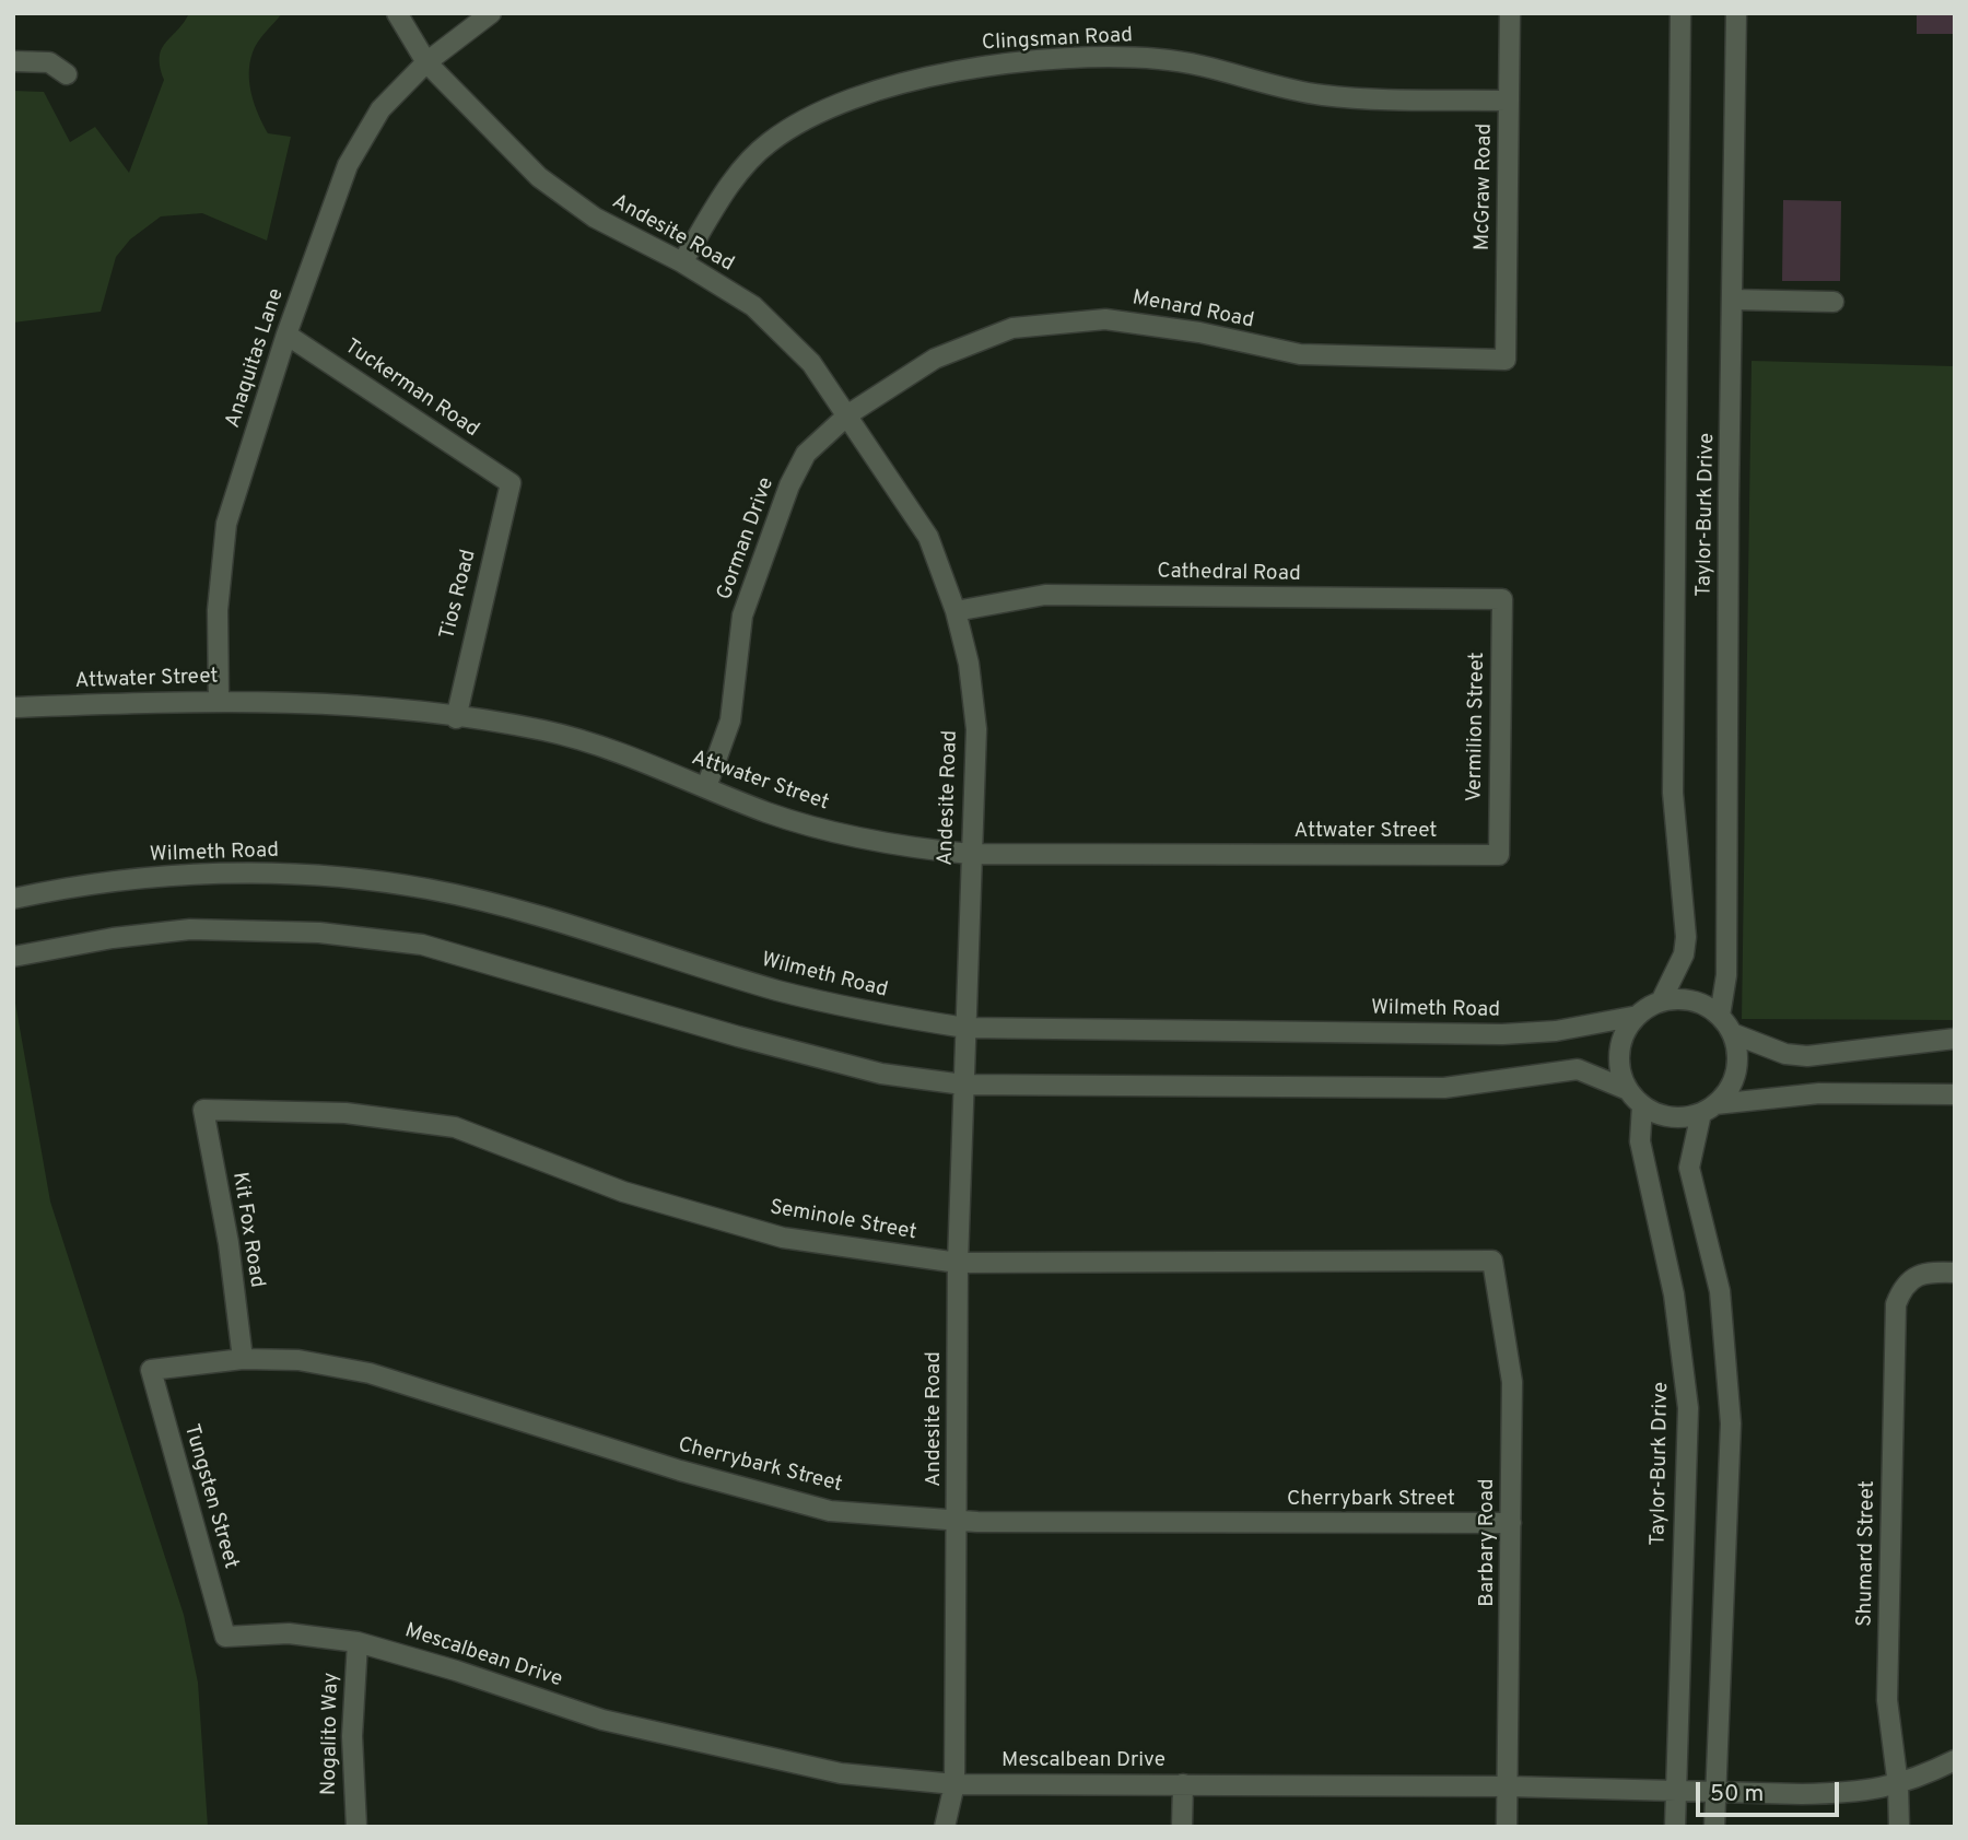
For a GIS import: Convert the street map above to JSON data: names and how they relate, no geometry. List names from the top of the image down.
{
  "streets": {
    "street": [
      "Clingsman Road",
      "McGraw Road",
      "Andesite Road",
      "Menard Road",
      "Anaquitas Lane",
      "Tuckerman Road",
      "Taylor-Burk Drive",
      "Gorman Drive",
      "Cathedral Road",
      "Tios Road",
      "Attwater Street",
      "Vermilion Street",
      "Wilmeth Road",
      "Seminole Street",
      "Kit Fox Road",
      "Cherrybark Street",
      "Tungsten Street",
      "Barbary Road",
      "Shumard Street",
      "Mescalbean Drive",
      "Nogalito Way"
    ]
  },
  "crossings": [
    ["Clingsman Road", "McGraw Road"],
    ["Clingsman Road", "Andesite Road"],
    ["McGraw Road", "Menard Road"],
    ["Andesite Road", "Menard Road"],
    ["Andesite Road", "Anaquitas Lane"],
    ["Andesite Road", "Gorman Drive"],
    ["Andesite Road", "Cathedral Road"],
    ["Andesite Road", "Attwater Street"],
    ["Andesite Road", "Wilmeth Road"],
    ["Andesite Road", "Seminole Street"],
    ["Andesite Road", "Cherrybark Street"],
    ["Andesite Road", "Mescalbean Drive"],
    ["Menard Road", "Gorman Drive"],
    ["Anaquitas Lane", "Tuckerman Road"],
    ["Anaquitas Lane", "Attwater Street"],
    ["Tuckerman Road", "Tios Road"],
    ["Taylor-Burk Drive", "Wilmeth Road"],
    ["Taylor-Burk Drive", "Mescalbean Drive"],
    ["Gorman Drive", "Attwater Street"],
    ["Cathedral Road", "Vermilion Street"],
    ["Tios Road", "Attwater Street"],
    ["Attwater Street", "Vermilion Street"],
    ["Seminole Street", "Kit Fox Road"],
    ["Seminole Street", "Barbary Road"],
    ["Kit Fox Road", "Cherrybark Street"],
    ["Cherrybark Street", "Tungsten Street"],
    ["Cherrybark Street", "Barbary Road"],
    ["Tungsten Street", "Mescalbean Drive"],
    ["Barbary Road", "Mescalbean Drive"],
    ["Shumard Street", "Mescalbean Drive"],
    ["Mescalbean Drive", "Nogalito Way"]
  ],
  "scale_bar": "50 m"
}
